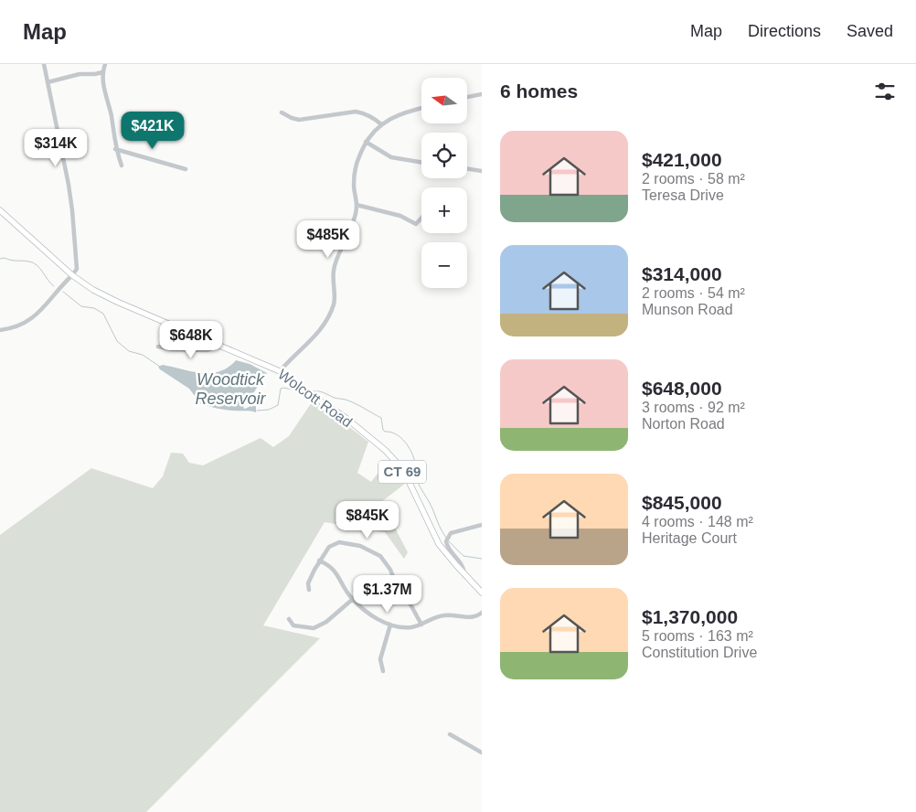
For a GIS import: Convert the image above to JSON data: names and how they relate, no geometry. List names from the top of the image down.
{
  "streets": {
    "main road": ["Wolcott Road", "CT 69"]
  },
  "water": ["Woodtick Reservoir"],
  "north": "left",
  "page": {
    "header": "Map",
    "nav": ["Map", "Directions", "Saved"],
    "heading": "6 homes",
    "map_buttons": ["+", "−"],
    "price": [
      "$421K",
      "$314K",
      "$485K",
      "$648K",
      "$845K",
      "$1.37M"
    ],
    "list": [
      {
        "name": "$421,000",
        "note": "2 rooms · 58 m² · Teresa Drive"
      },
      {
        "name": "$314,000",
        "note": "2 rooms · 54 m² · Munson Road"
      },
      {
        "name": "$648,000",
        "note": "3 rooms · 92 m² · Norton Road"
      },
      {
        "name": "$845,000",
        "note": "4 rooms · 148 m² · Heritage Court"
      },
      {
        "name": "$1,370,000",
        "note": "5 rooms · 163 m² · Constitution Drive"
      }
    ]
  }
}
